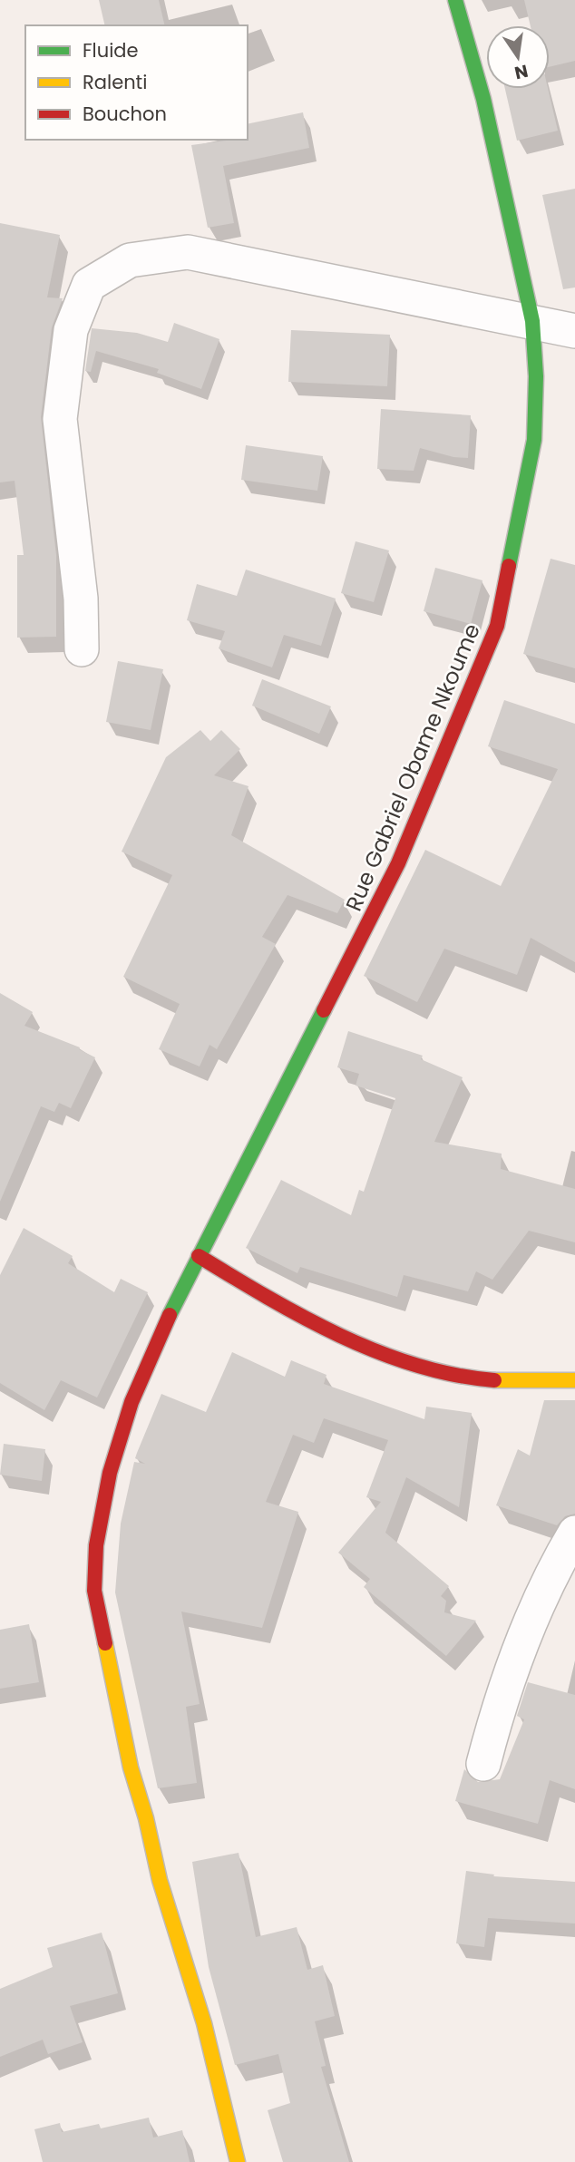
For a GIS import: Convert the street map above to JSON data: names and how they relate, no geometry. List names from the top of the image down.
{
  "streets": {
    "street": ["Rue Gabriel Obame Nkoume"]
  },
  "legend": ["Fluide", "Ralenti", "Bouchon"],
  "north": "bottom"
}
